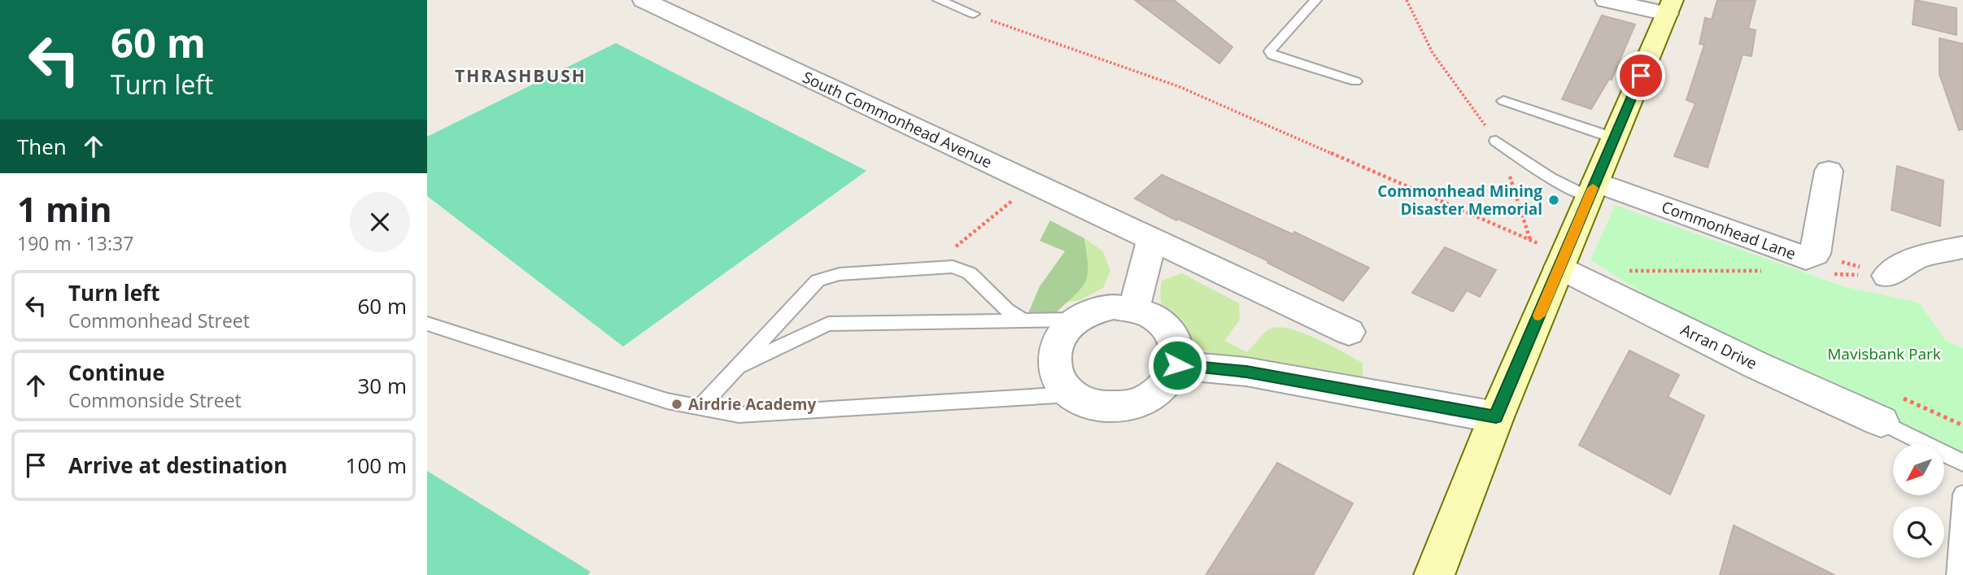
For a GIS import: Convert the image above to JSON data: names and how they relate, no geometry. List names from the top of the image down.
{
  "streets": {
    "street": ["South Commonhead Avenue", "Commonhead Lane", "Arran Drive"]
  },
  "districts": ["THRASHBUSH"],
  "parks": ["Mavisbank Park"],
  "places": ["Commonhead Mining Disaster Memorial", "Airdrie Academy"],
  "north": "bottom left",
  "page": {
    "turn": ["60 m", "Turn left"],
    "then": "Then",
    "heading": ["1 min", "190 m · 13:37"],
    "list": [
      {
        "name": "Turn left",
        "note": "Commonhead Street",
        "value": "60 m"
      },
      {
        "name": "Continue",
        "note": "Commonside Street",
        "value": "30 m"
      },
      {
        "name": "Arrive at destination",
        "value": "100 m"
      }
    ]
  }
}
